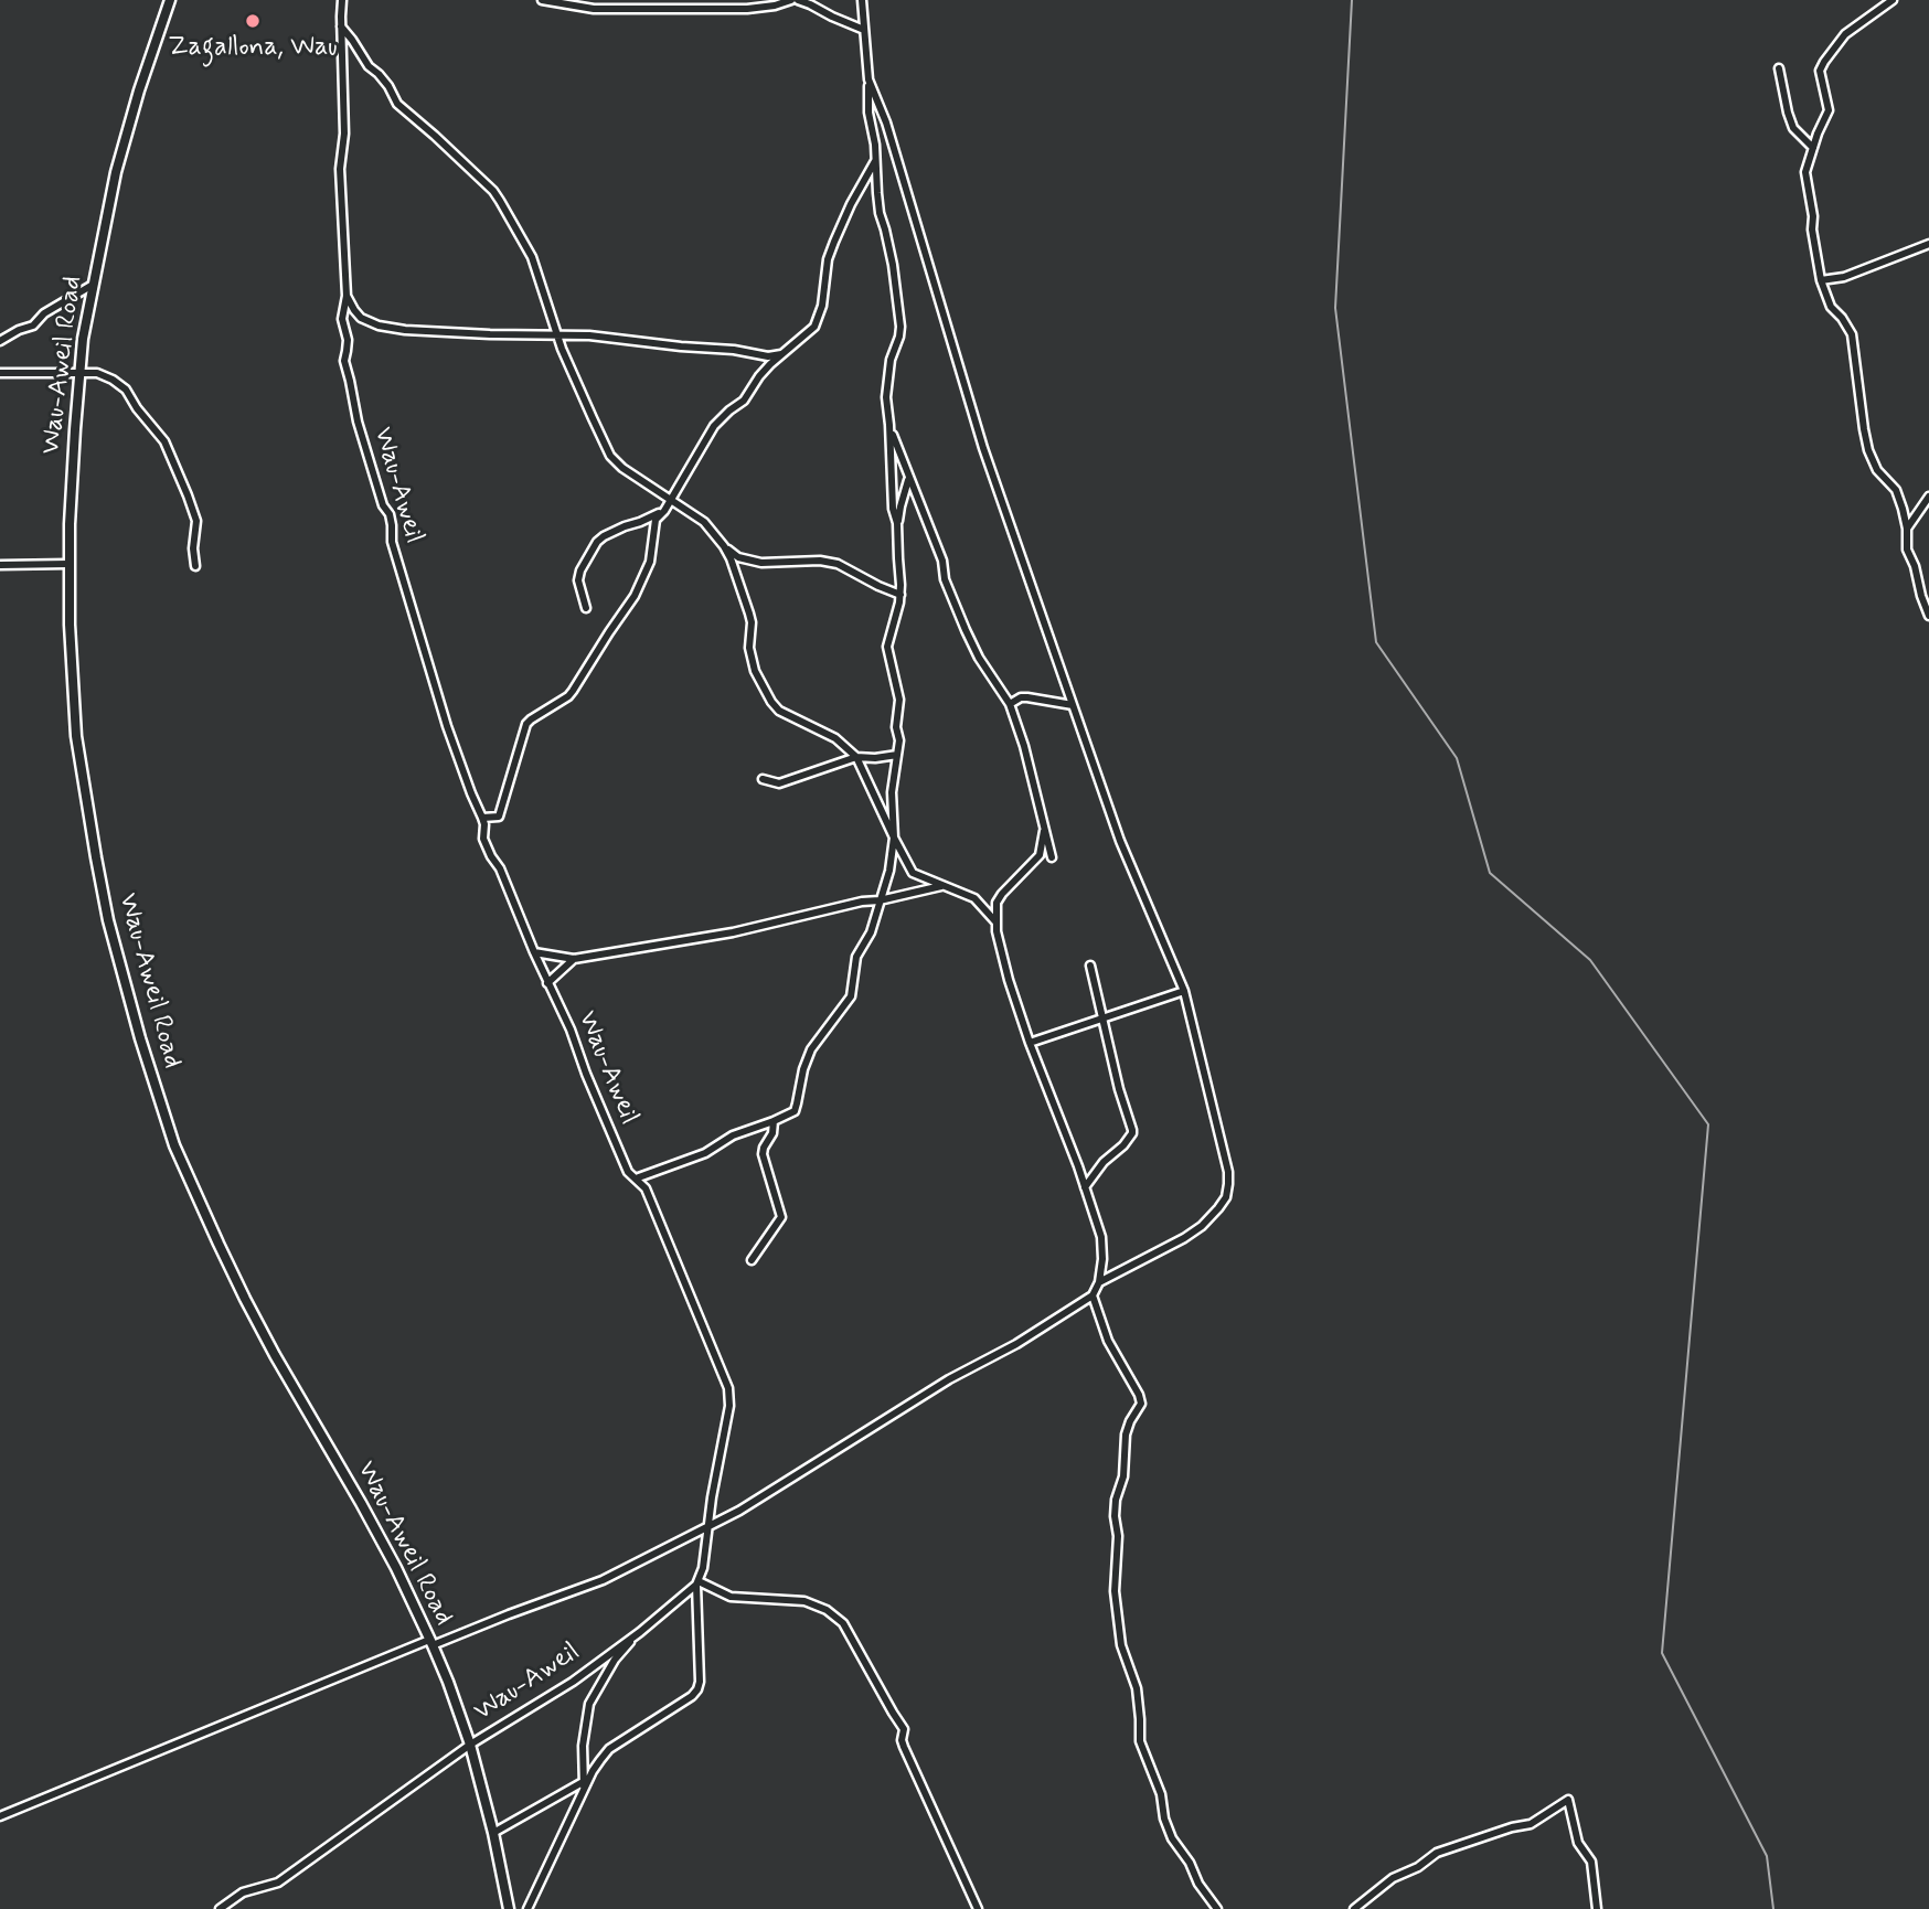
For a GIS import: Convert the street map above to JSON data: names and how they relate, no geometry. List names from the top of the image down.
{
  "streets": {
    "main road": ["Wau-Aweil Road"],
    "street": ["Wau-Aweil"]
  },
  "crossings": [
    ["Wau-Aweil Road", "Wau-Aweil"]
  ],
  "places": ["Zagallona, Wau"]
}
